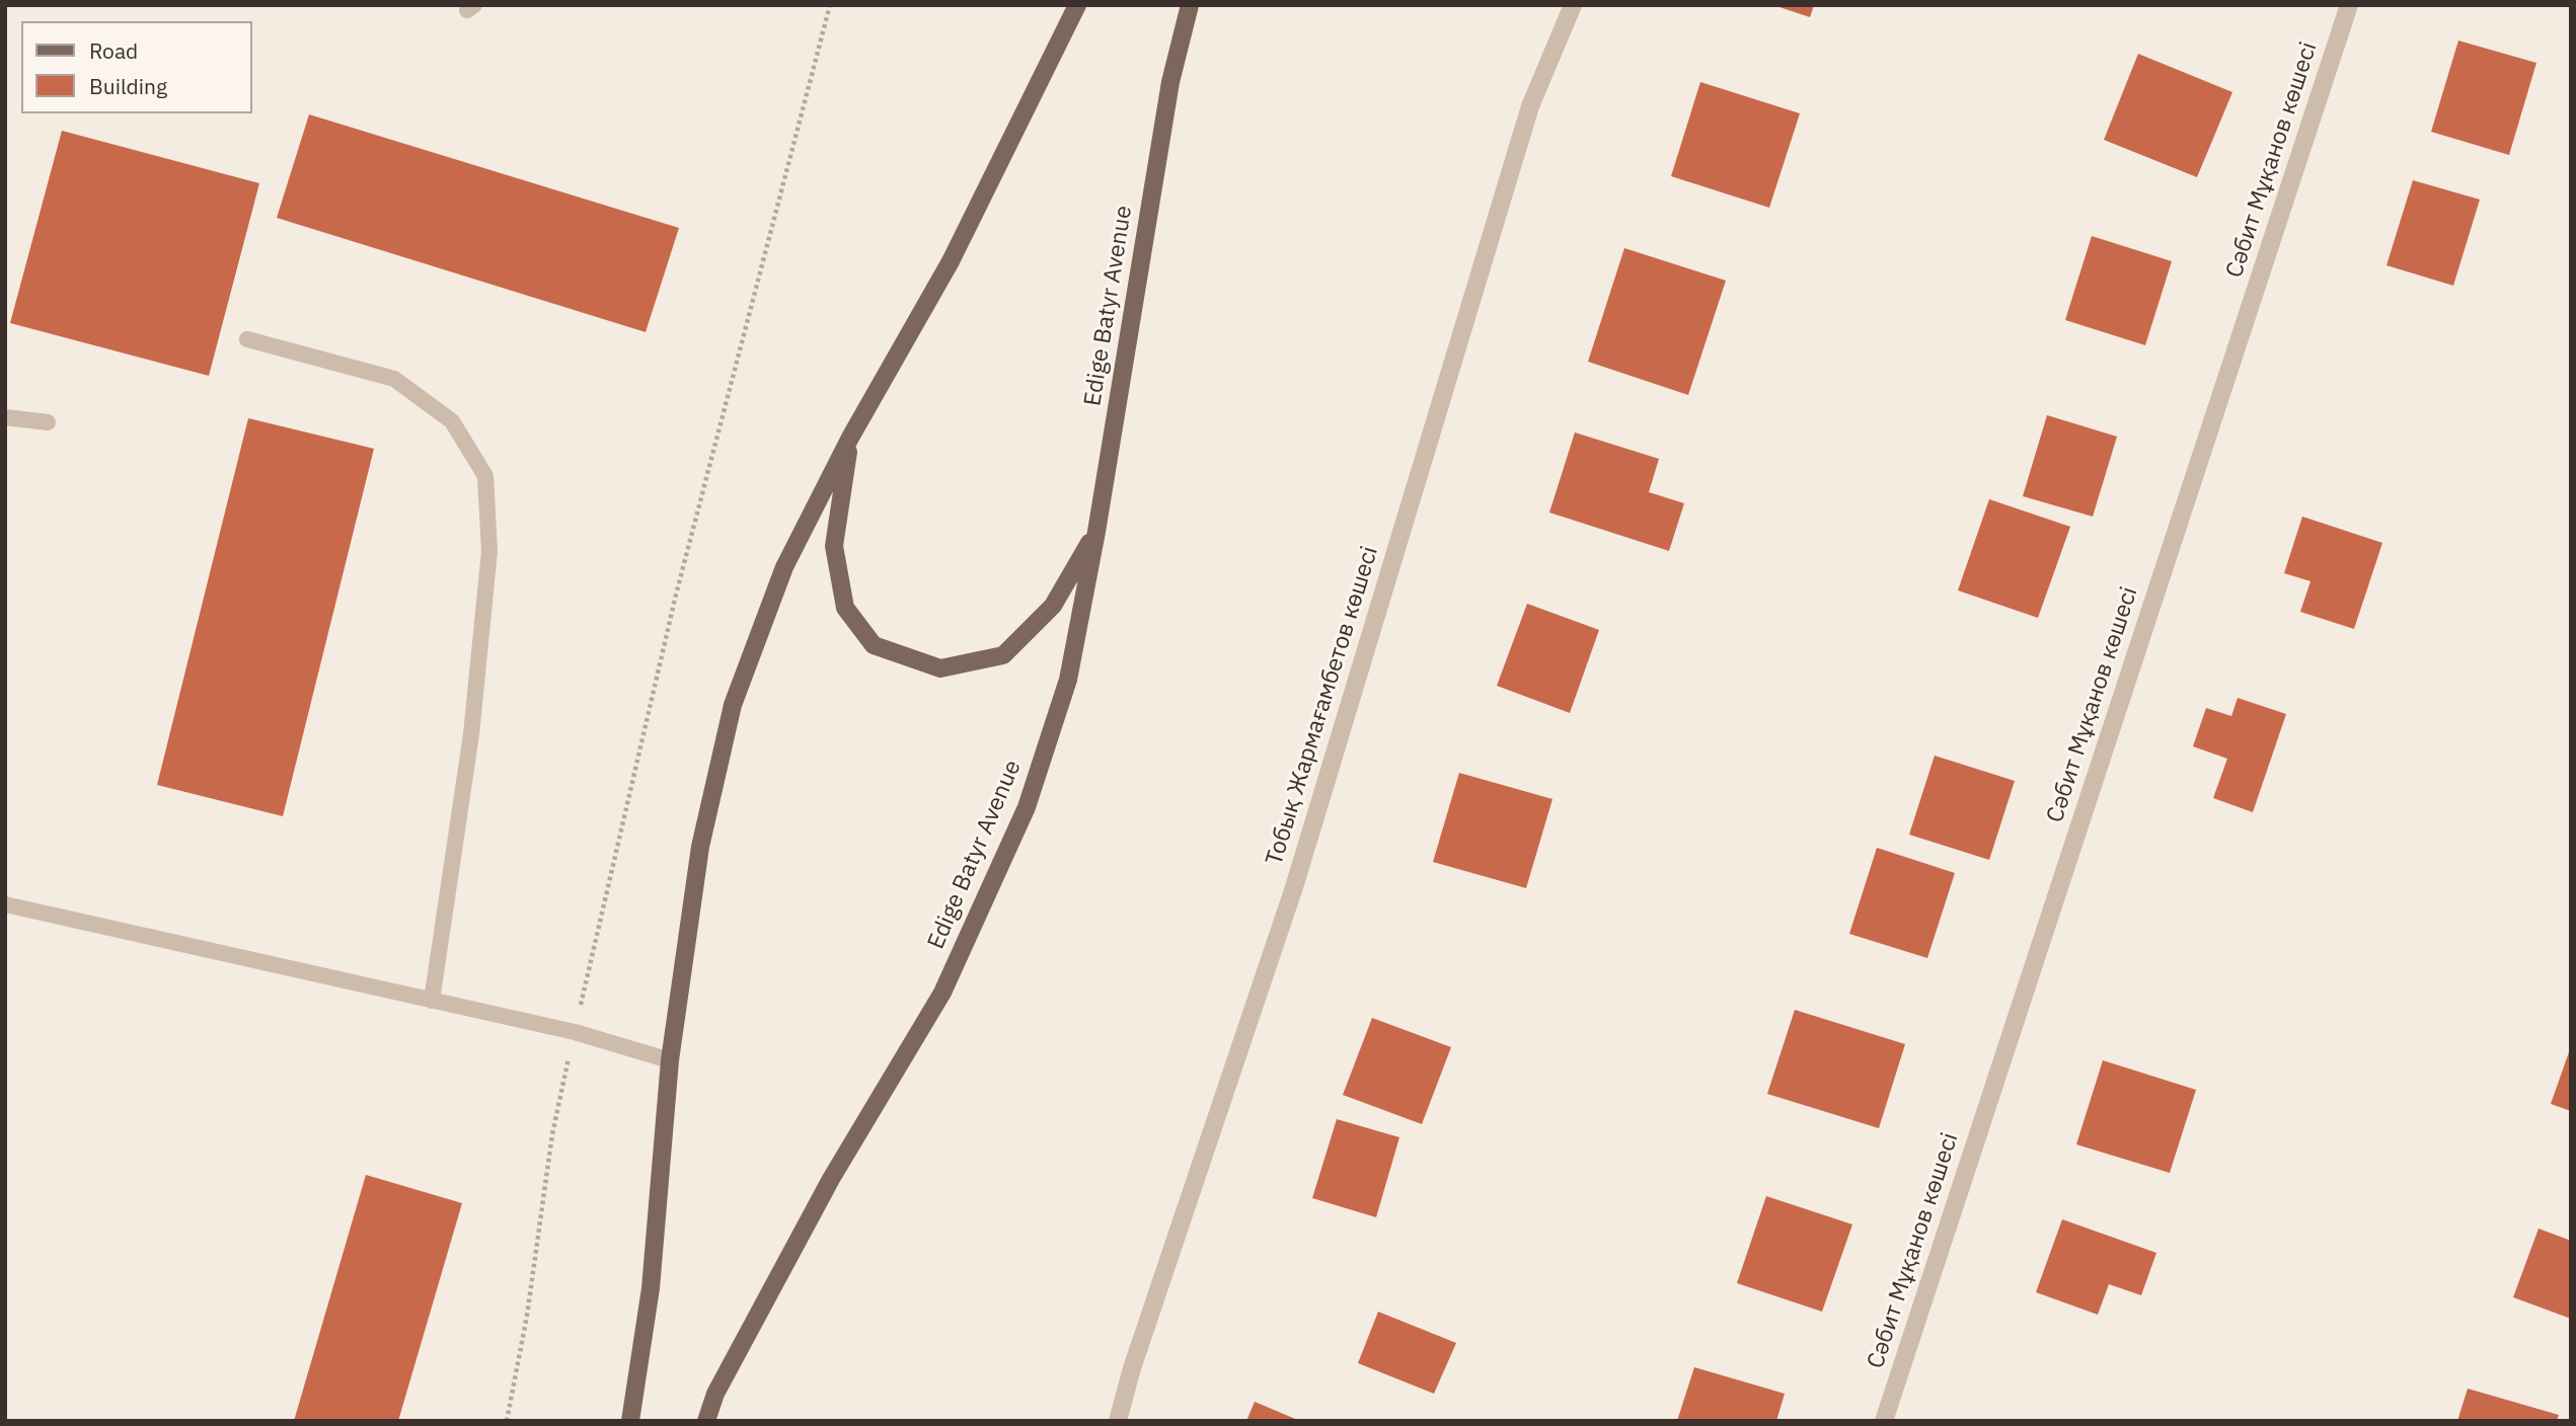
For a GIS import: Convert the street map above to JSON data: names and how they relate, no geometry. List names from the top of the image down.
{
  "streets": {
    "main road": ["Edige Batyr Avenue"],
    "street": ["Сәбит Мұқанов көшесі", "Тобық Жармағамбетов көшесі"]
  },
  "legend": ["Road", "Building"]
}
